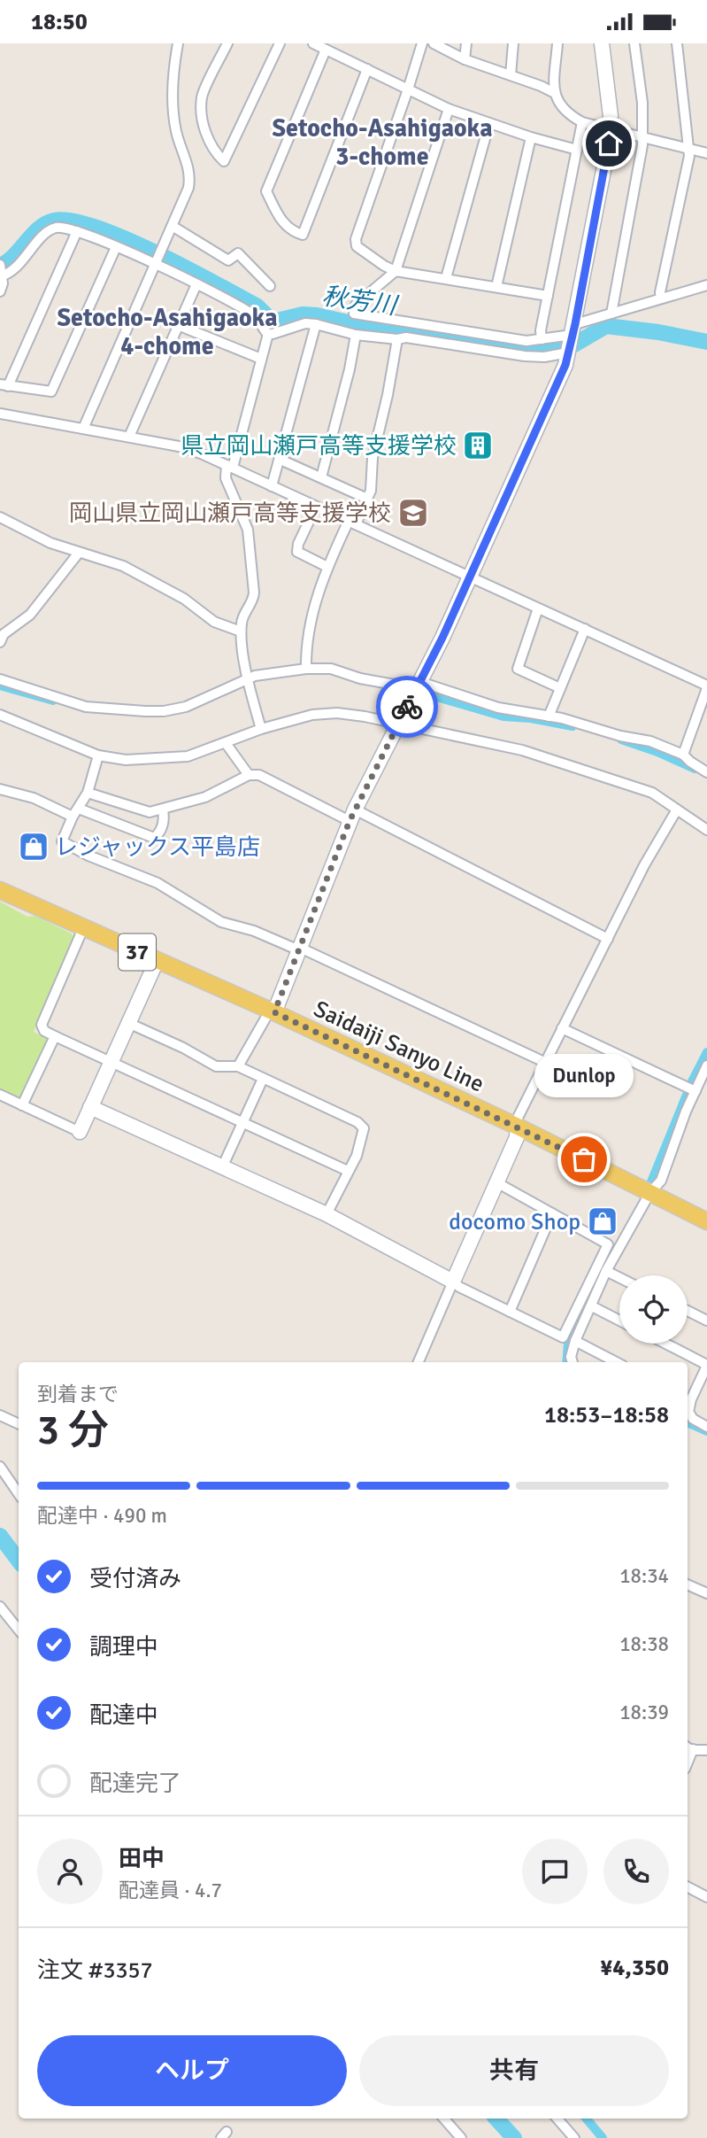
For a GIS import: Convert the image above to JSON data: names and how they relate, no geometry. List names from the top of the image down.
{
  "streets": {
    "main road": ["37", "Saidaiji Sanyo Line"]
  },
  "districts": ["Setocho-Asahigaoka 3-chome", "Setocho-Asahigaoka 4-chome"],
  "water": ["秋芳川"],
  "places": {
    "building": ["県立岡山瀬戸高等支援学校"],
    "school or university": ["岡山県立岡山瀬戸高等支援学校"],
    "shop": ["レジャックス平島店", "docomo Shop"],
    "other": ["Dunlop"]
  },
  "page": {
    "status": "18:50",
    "bubble": "Dunlop",
    "heading": ["3 分", "到着まで", "18:53–18:58"],
    "panel": [
      "田中",
      "配達員 · 4.7",
      "注文 #3357",
      "¥4,350"
    ],
    "bar": "配達中 · 490 m",
    "list": [
      ["受付済み", "18:34"],
      ["調理中", "18:38"],
      ["配達中", "18:39"],
      "配達完了"
    ],
    "buttons": ["ヘルプ", "共有"]
  }
}
